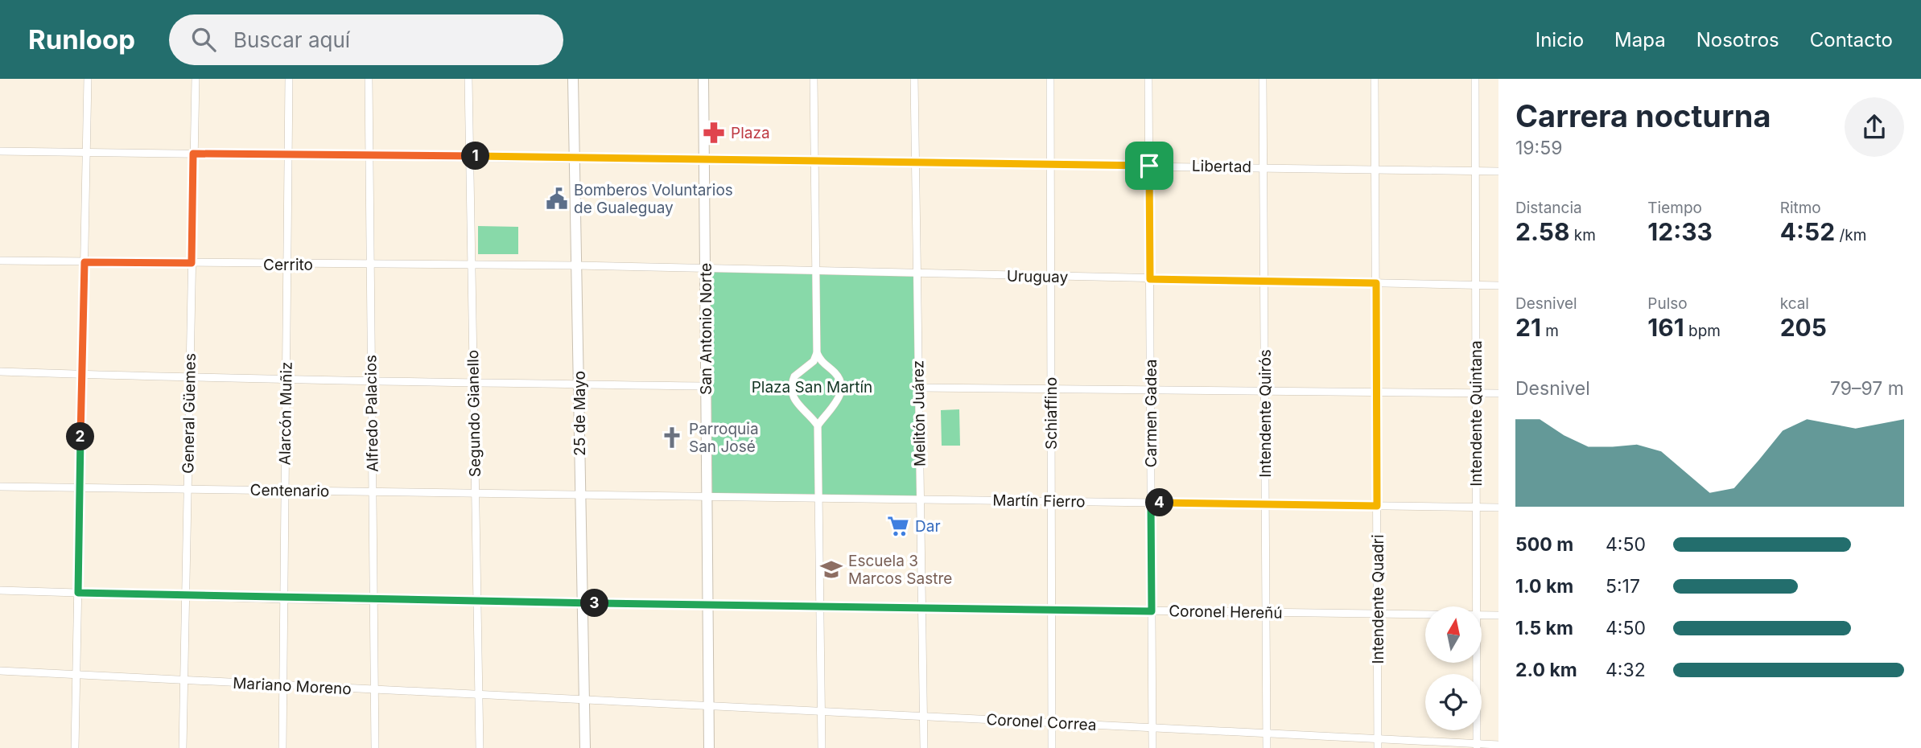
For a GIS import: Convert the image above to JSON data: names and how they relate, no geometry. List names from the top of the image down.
{
  "streets": {
    "street": [
      "Libertad",
      "Cerrito",
      "Uruguay",
      "San Antonio Norte",
      "General Güemes",
      "Alarcón Muñiz",
      "Alfredo Palacios",
      "Segundo Gianello",
      "25 de Mayo",
      "Melitón Juárez",
      "Schiaffino",
      "Carmen Gadea",
      "Intendente Quirós",
      "Intendente Quintana",
      "Centenario",
      "Martín Fierro",
      "Intendente Quadri",
      "Coronel Hereñú",
      "Mariano Moreno",
      "Coronel Correa"
    ]
  },
  "crossings": [
    ["Libertad", "San Antonio Norte"],
    ["Libertad", "General Güemes"],
    ["Libertad", "Alarcón Muñiz"],
    ["Libertad", "Alfredo Palacios"],
    ["Libertad", "Segundo Gianello"],
    ["Libertad", "25 de Mayo"],
    ["Libertad", "Melitón Juárez"],
    ["Libertad", "Schiaffino"],
    ["Libertad", "Carmen Gadea"],
    ["Libertad", "Intendente Quirós"],
    ["Libertad", "Intendente Quintana"],
    ["Libertad", "Intendente Quadri"],
    ["Cerrito", "Uruguay"],
    ["Cerrito", "General Güemes"],
    ["Cerrito", "Alarcón Muñiz"],
    ["Cerrito", "Alfredo Palacios"],
    ["Cerrito", "Segundo Gianello"],
    ["Cerrito", "25 de Mayo"],
    ["Uruguay", "San Antonio Norte"],
    ["Uruguay", "25 de Mayo"],
    ["Uruguay", "Melitón Juárez"],
    ["Uruguay", "Schiaffino"],
    ["Uruguay", "Carmen Gadea"],
    ["Uruguay", "Intendente Quirós"],
    ["Uruguay", "Intendente Quintana"],
    ["Uruguay", "Intendente Quadri"],
    ["San Antonio Norte", "Martín Fierro"],
    ["San Antonio Norte", "Coronel Hereñú"],
    ["San Antonio Norte", "Coronel Correa"],
    ["General Güemes", "Centenario"],
    ["General Güemes", "Coronel Hereñú"],
    ["General Güemes", "Mariano Moreno"],
    ["Alarcón Muñiz", "Centenario"],
    ["Alarcón Muñiz", "Coronel Hereñú"],
    ["Alarcón Muñiz", "Mariano Moreno"],
    ["Alfredo Palacios", "Centenario"],
    ["Alfredo Palacios", "Coronel Hereñú"],
    ["Alfredo Palacios", "Mariano Moreno"],
    ["Segundo Gianello", "Centenario"],
    ["Segundo Gianello", "Coronel Hereñú"],
    ["Segundo Gianello", "Mariano Moreno"],
    ["25 de Mayo", "Centenario"],
    ["25 de Mayo", "Martín Fierro"],
    ["25 de Mayo", "Coronel Hereñú"],
    ["25 de Mayo", "Mariano Moreno"],
    ["25 de Mayo", "Coronel Correa"],
    ["Melitón Juárez", "Martín Fierro"],
    ["Melitón Juárez", "Coronel Hereñú"],
    ["Melitón Juárez", "Coronel Correa"],
    ["Schiaffino", "Martín Fierro"],
    ["Schiaffino", "Coronel Hereñú"],
    ["Schiaffino", "Coronel Correa"],
    ["Carmen Gadea", "Martín Fierro"],
    ["Carmen Gadea", "Coronel Hereñú"],
    ["Carmen Gadea", "Coronel Correa"],
    ["Intendente Quirós", "Martín Fierro"],
    ["Intendente Quirós", "Coronel Hereñú"],
    ["Intendente Quirós", "Coronel Correa"],
    ["Intendente Quintana", "Martín Fierro"],
    ["Intendente Quintana", "Coronel Correa"],
    ["Centenario", "Martín Fierro"],
    ["Martín Fierro", "Intendente Quadri"],
    ["Intendente Quadri", "Coronel Hereñú"],
    ["Intendente Quadri", "Coronel Correa"],
    ["Mariano Moreno", "Coronel Correa"]
  ],
  "parks": ["Plaza San Martín"],
  "places": {
    "pharmacy": ["Plaza"],
    "public building": ["Bomberos Voluntarios de Gualeguay"],
    "church": ["Parroquia San José"],
    "supermarket": ["Dar"],
    "school or university": ["Escuela 3 Marcos Sastre"]
  },
  "north": "top",
  "page": {
    "header": "Runloop",
    "search": "Buscar aquí",
    "nav": [
      "Inicio",
      "Mapa",
      "Nosotros",
      "Contacto"
    ],
    "heading": ["Carrera nocturna", "19:59"],
    "pins": [
      "1",
      "2",
      "4",
      "3"
    ],
    "stats": [
      ["Distancia", "2.58 km"],
      ["Tiempo", "12:33"],
      ["Ritmo", "4:52 /km"],
      ["Desnivel", "21 m"],
      ["Pulso", "161 bpm"],
      ["kcal", "205"]
    ],
    "chart": ["Desnivel", "79–97 m"],
    "list": [
      {
        "name": "500 m",
        "note": "4:50"
      },
      {
        "name": "1.0 km",
        "note": "5:17"
      },
      {
        "name": "1.5 km",
        "note": "4:50"
      },
      {
        "name": "2.0 km",
        "note": "4:32"
      }
    ]
  }
}
